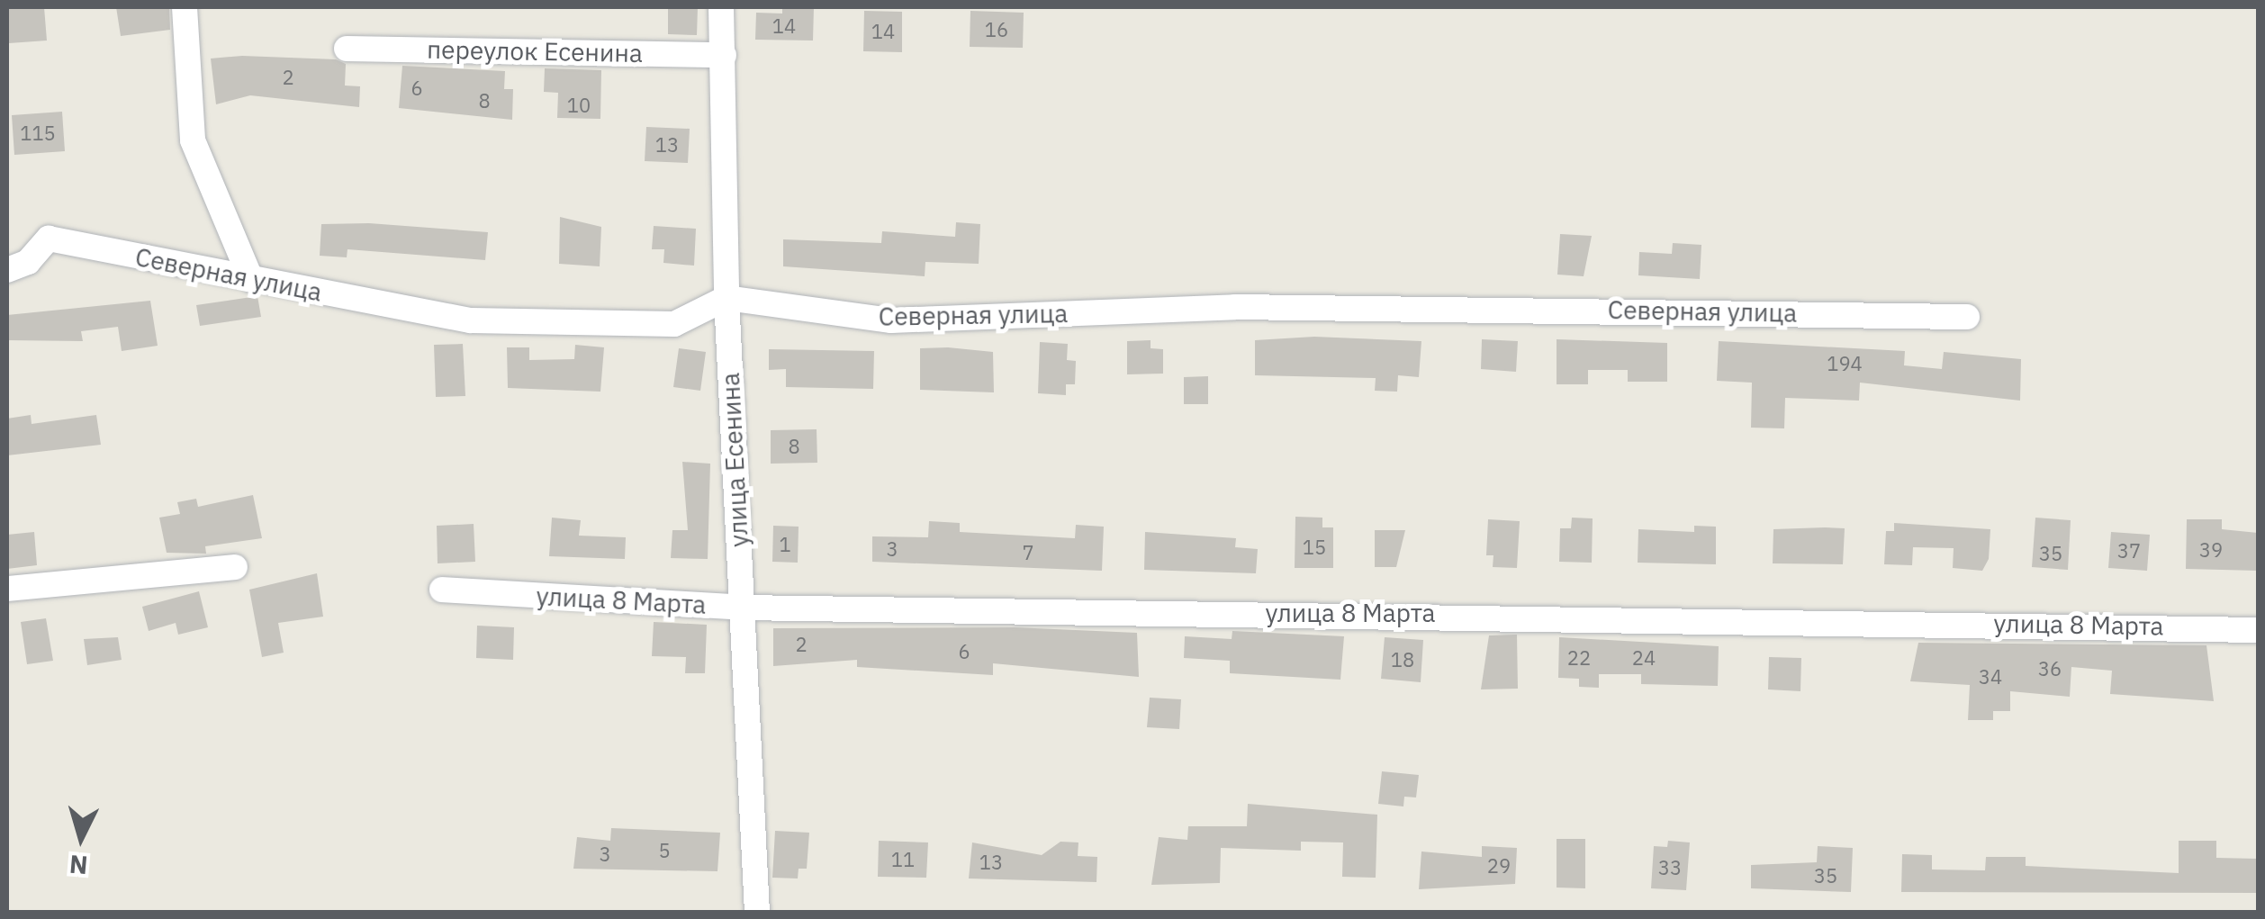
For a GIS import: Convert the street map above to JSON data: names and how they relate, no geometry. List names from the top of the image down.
{
  "streets": {
    "street": [
      "переулок Есенина",
      "Северная улица",
      "улица Есенина",
      "улица 8 Марта"
    ]
  },
  "crossings": [
    ["переулок Есенина", "улица Есенина"],
    ["Северная улица", "улица Есенина"],
    ["улица Есенина", "улица 8 Марта"]
  ],
  "house_numbers": [
    "14",
    "16",
    "14",
    "2",
    "6",
    "8",
    "10",
    "115",
    "13",
    "194",
    "8",
    "1",
    "15",
    "3",
    "39",
    "37",
    "7",
    "35",
    "2",
    "6",
    "22",
    "24",
    "18",
    "36",
    "34",
    "5",
    "3",
    "11",
    "13",
    "29",
    "33",
    "35"
  ],
  "north": "bottom"
}
